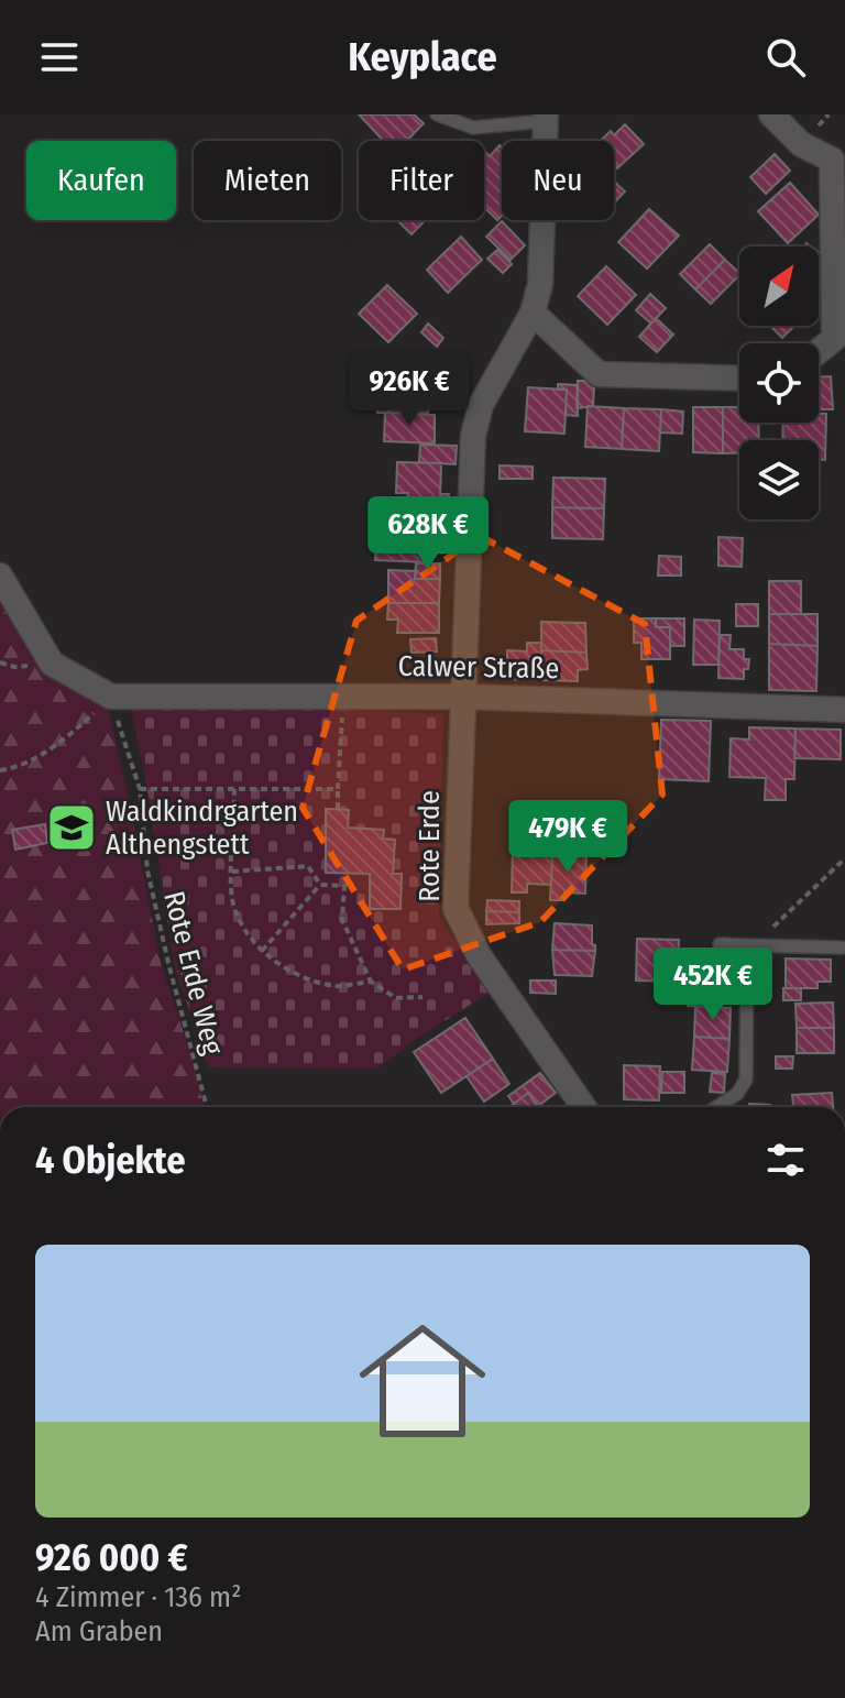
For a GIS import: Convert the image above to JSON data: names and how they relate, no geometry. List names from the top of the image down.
{
  "streets": {
    "street": ["Calwer Straße", "Rote Erde"],
    "path": ["Rote Erde Weg"]
  },
  "crossings": [
    ["Calwer Straße", "Rote Erde"]
  ],
  "places": {
    "school or university": ["Waldkindrgarten Althengstett"]
  },
  "north": "top right",
  "page": {
    "header": "Keyplace",
    "chip": [
      "Kaufen",
      "Mieten",
      "Filter",
      "Neu"
    ],
    "price": [
      "926K €",
      "628K €",
      "479K €",
      "452K €"
    ],
    "heading": "4 Objekte",
    "list": [
      {
        "name": "926 000 €",
        "note": "4 Zimmer · 136 m² · Am Graben"
      }
    ]
  }
}
